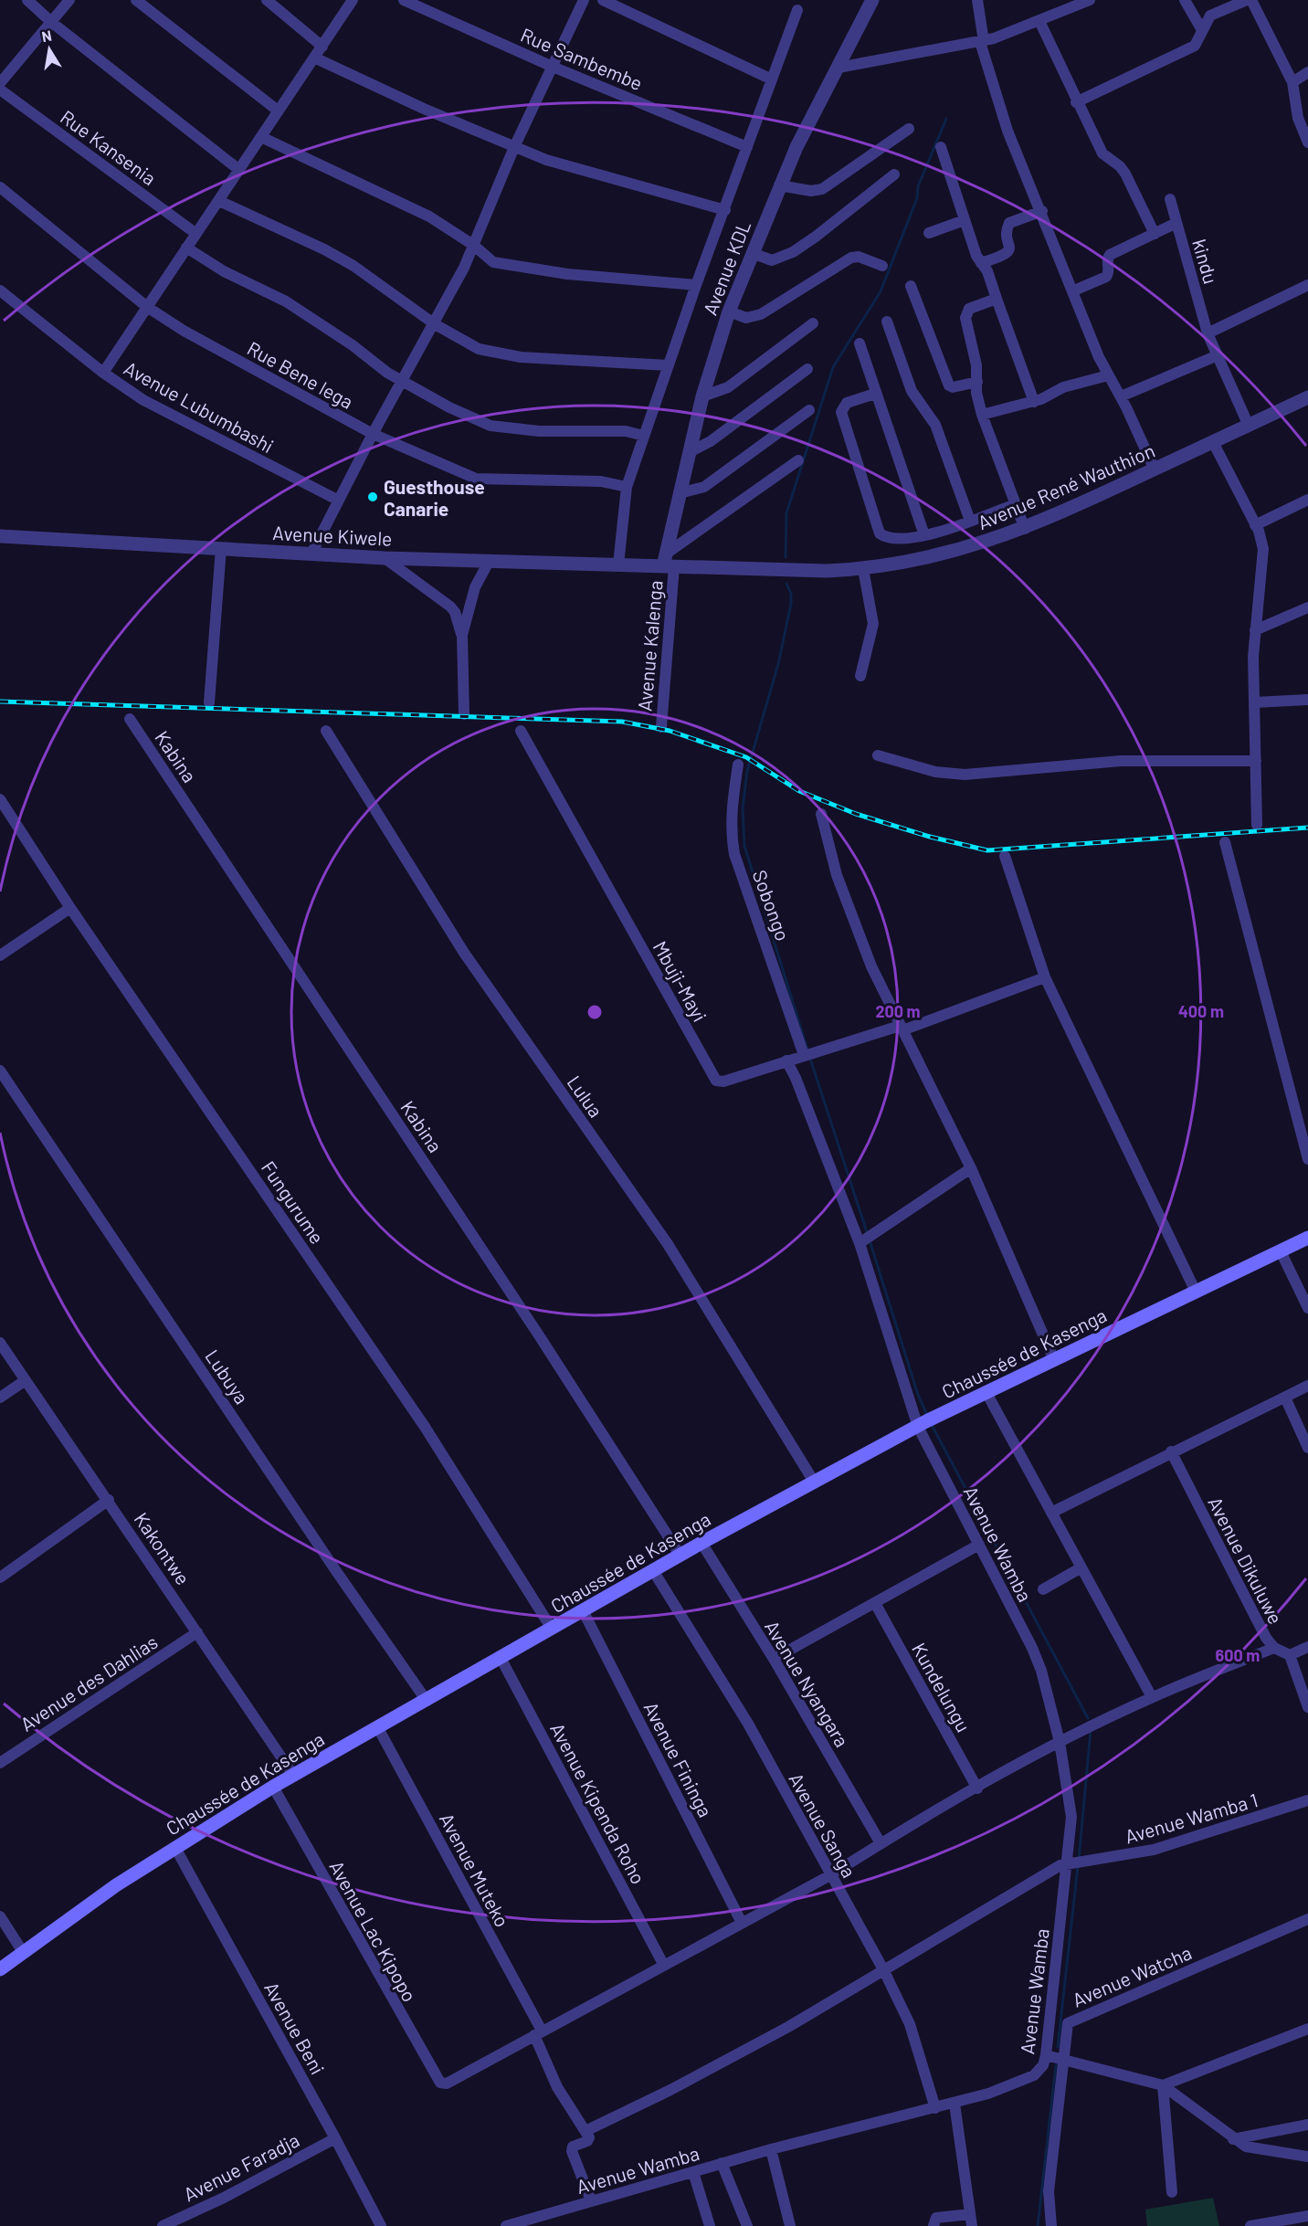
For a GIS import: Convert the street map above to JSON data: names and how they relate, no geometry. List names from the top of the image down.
{
  "streets": {
    "main road": ["Chaussée de Kasenga"],
    "street": [
      "Rue Sambembe",
      "Rue Kansenia",
      "kindu",
      "Avenue KDL",
      "Rue Bene lega",
      "Avenue Lubumbashi",
      "Avenue René Wauthion",
      "Avenue Kiwele",
      "Avenue Kalenga",
      "Kabina",
      "Sobongo",
      "Mbuji-Mayi",
      "Lulua",
      "Fungurume",
      "Lubuya",
      "Avenue Wamba",
      "Kakontwe",
      "Avenue Dikuluwe",
      "Avenue des Dahlias",
      "Avenue Nyangara",
      "Kundelungu",
      "Avenue Fininga",
      "Avenue Kipenda Roho",
      "Avenue Wamba 1",
      "Avenue Sanga",
      "Avenue Muteko",
      "Avenue Lac Kipopo",
      "Avenue Watcha",
      "Avenue Beni",
      "Avenue Faradja"
    ]
  },
  "crossings": [
    ["kindu", "Avenue René Wauthion"],
    ["Avenue KDL", "Avenue René Wauthion"],
    ["Avenue KDL", "Avenue Kiwele"],
    ["Avenue KDL", "Avenue Kalenga"],
    ["Avenue René Wauthion", "Avenue Kiwele"],
    ["Avenue René Wauthion", "Avenue Kalenga"],
    ["Avenue Kiwele", "Avenue Kalenga"],
    ["Kabina", "Chaussée de Kasenga"],
    ["Sobongo", "Mbuji-Mayi"],
    ["Mbuji-Mayi", "Avenue Wamba"],
    ["Lulua", "Chaussée de Kasenga"],
    ["Fungurume", "Chaussée de Kasenga"],
    ["Chaussée de Kasenga", "Lubuya"],
    ["Chaussée de Kasenga", "Avenue Wamba"],
    ["Chaussée de Kasenga", "Kakontwe"],
    ["Chaussée de Kasenga", "Avenue Nyangara"],
    ["Chaussée de Kasenga", "Avenue Fininga"],
    ["Chaussée de Kasenga", "Avenue Kipenda Roho"],
    ["Chaussée de Kasenga", "Avenue Sanga"],
    ["Chaussée de Kasenga", "Avenue Muteko"],
    ["Chaussée de Kasenga", "Avenue Lac Kipopo"],
    ["Chaussée de Kasenga", "Avenue Beni"],
    ["Avenue Wamba", "Avenue Wamba 1"],
    ["Avenue Wamba", "Avenue Sanga"],
    ["Kakontwe", "Avenue des Dahlias"],
    ["Avenue Wamba 1", "Avenue Sanga"],
    ["Avenue Wamba 1", "Avenue Muteko"],
    ["Avenue Muteko", "Avenue Lac Kipopo"],
    ["Avenue Beni", "Avenue Faradja"]
  ],
  "places": ["Guesthouse Canarie"],
  "north": "top",
  "rings": ["200 m", "400 m", "600 m"]
}
